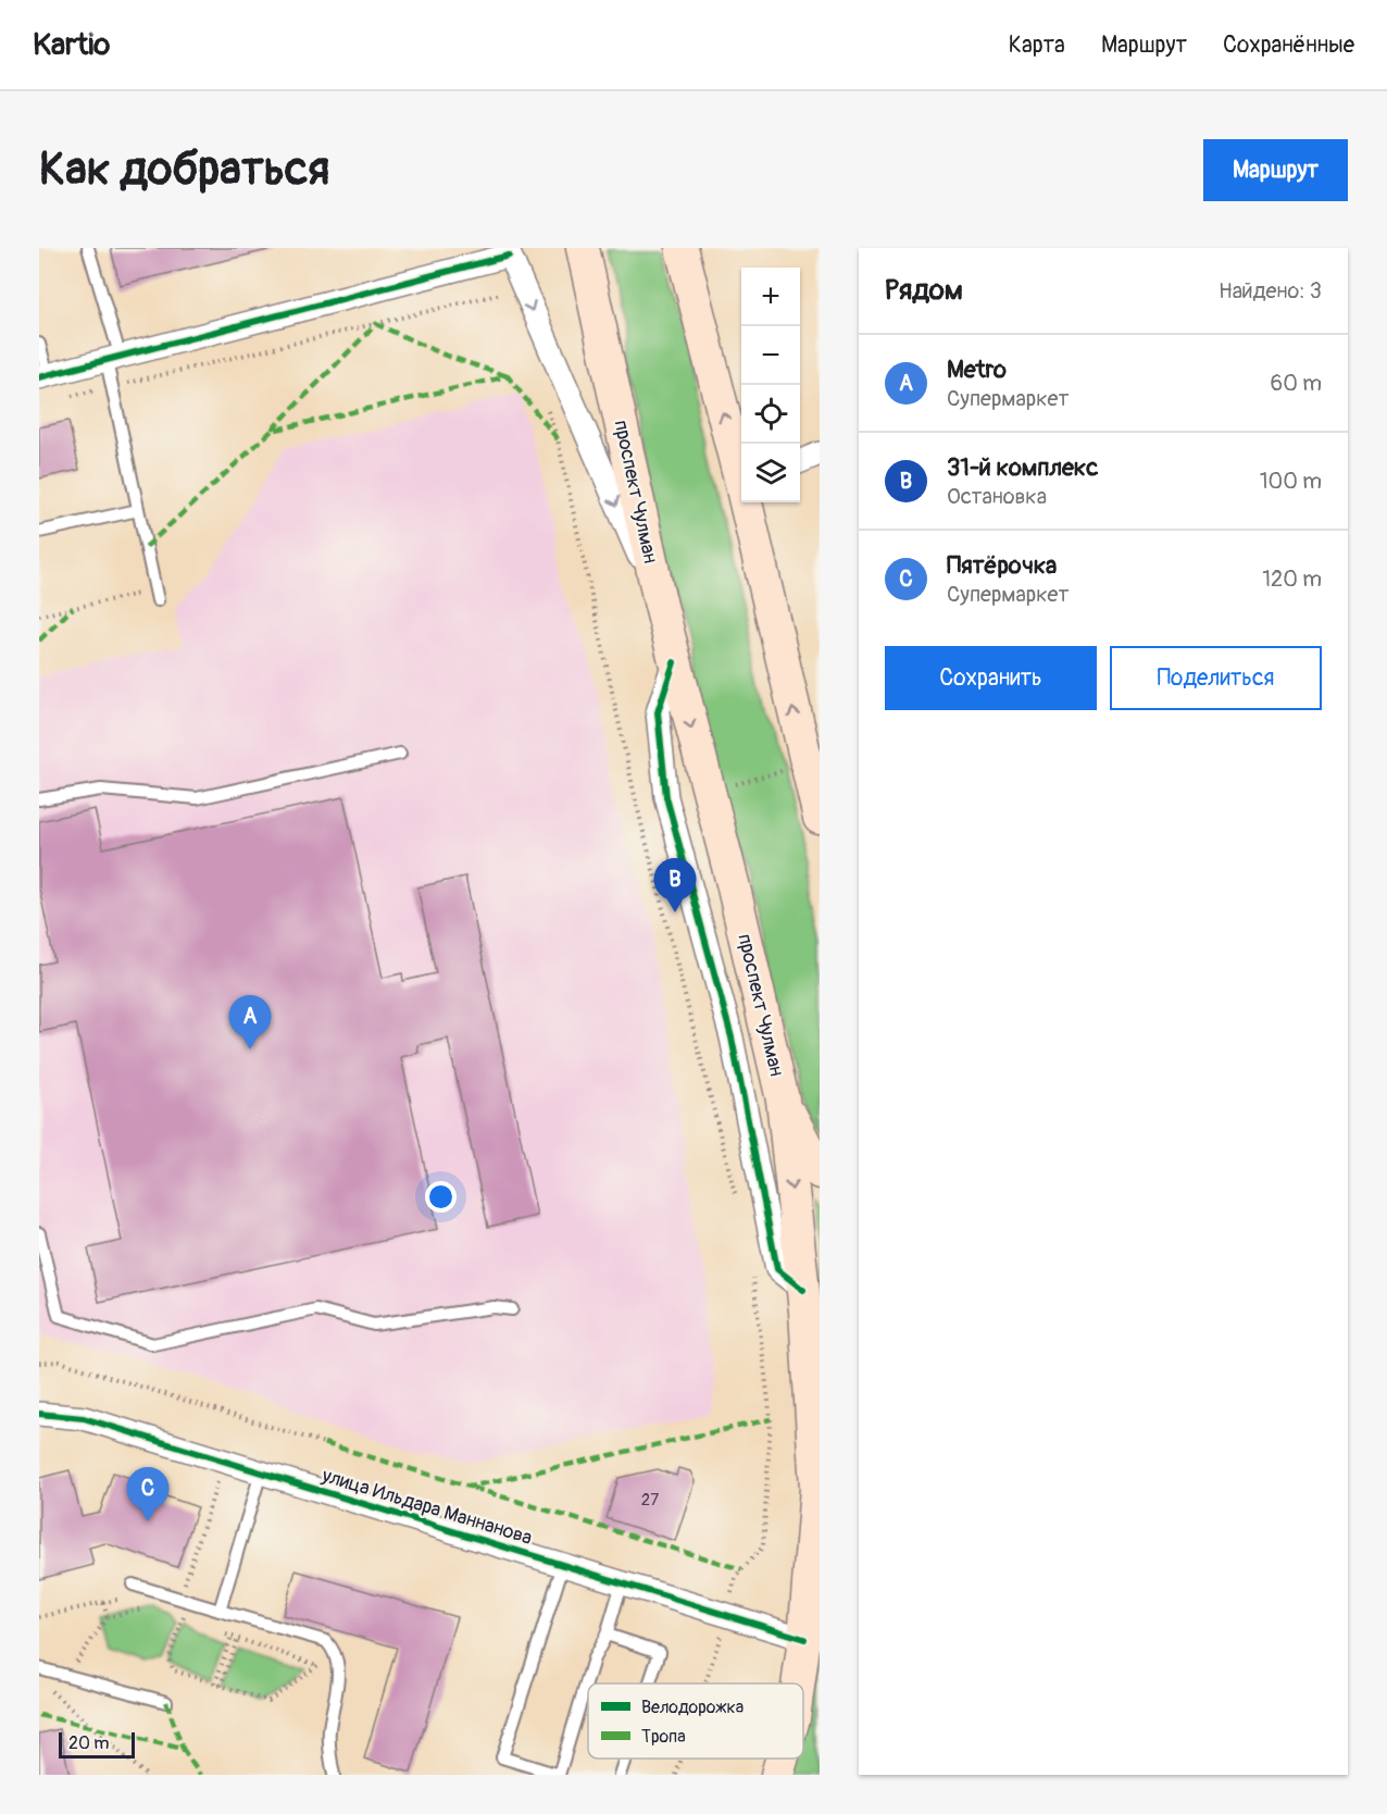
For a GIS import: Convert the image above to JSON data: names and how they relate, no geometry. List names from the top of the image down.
{
  "streets": {
    "main road": ["проспект Чулман"],
    "street": ["улица Ильдара Маннанова"]
  },
  "crossings": [
    ["проспект Чулман", "улица Ильдара Маннанова"]
  ],
  "house_numbers": ["27"],
  "legend": ["Велодорожка", "Тропа"],
  "scale_bar": "20 m",
  "page": {
    "header": "Kartio",
    "nav": ["Карта", "Маршрут", "Сохранённые"],
    "buttons": [
      "Маршрут",
      ["Сохранить", "Поделиться"]
    ],
    "title": "Как добраться",
    "heading": ["Рядом", "Найдено: 3"],
    "map_buttons": ["+", "−"],
    "list": [
      {
        "mark": "A",
        "name": "Metro",
        "note": "Супермаркет",
        "value": "60 m"
      },
      {
        "mark": "B",
        "name": "31-й комплекс",
        "note": "Остановка",
        "value": "100 m"
      },
      {
        "mark": "C",
        "name": "Пятёрочка",
        "note": "Супермаркет",
        "value": "120 m"
      }
    ],
    "pins": ["B", "A", "C"],
    "scale": "20 m"
  }
}
